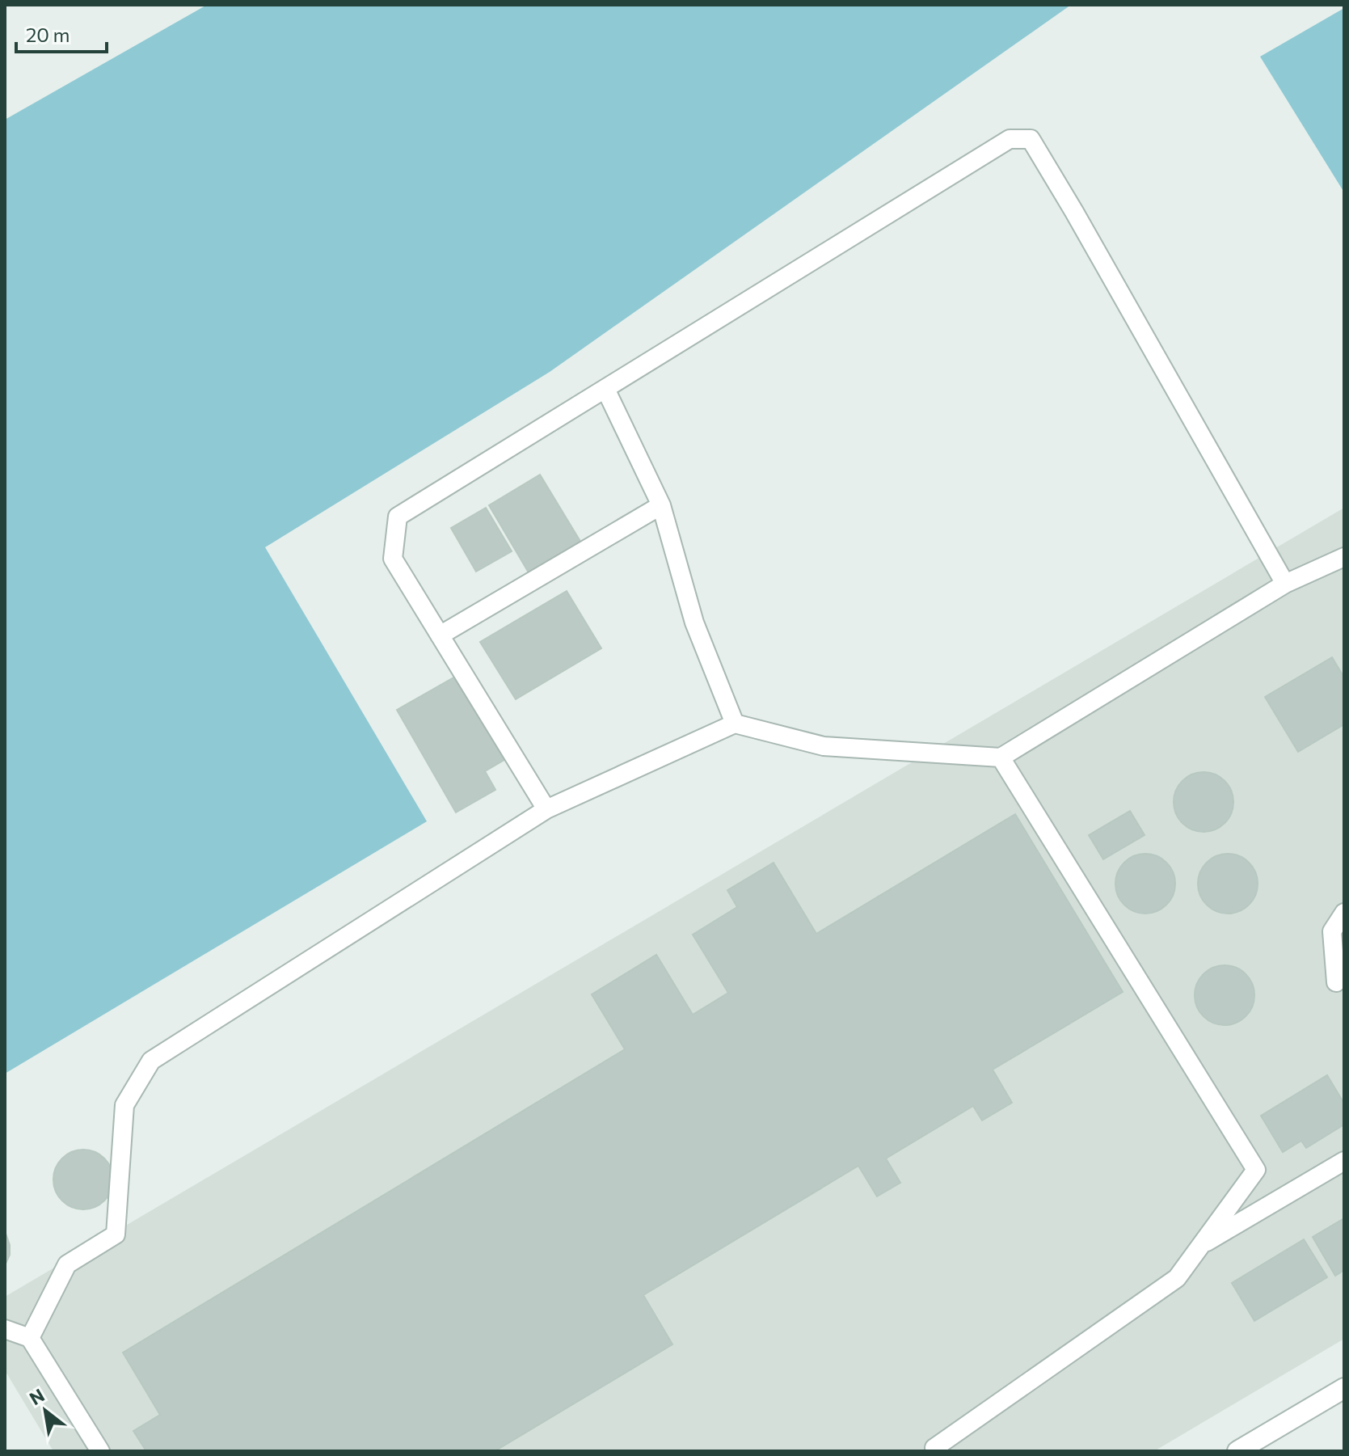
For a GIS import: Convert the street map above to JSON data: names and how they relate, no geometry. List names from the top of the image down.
{
  "scale_bar": "20 m",
  "north": "top left"
}
